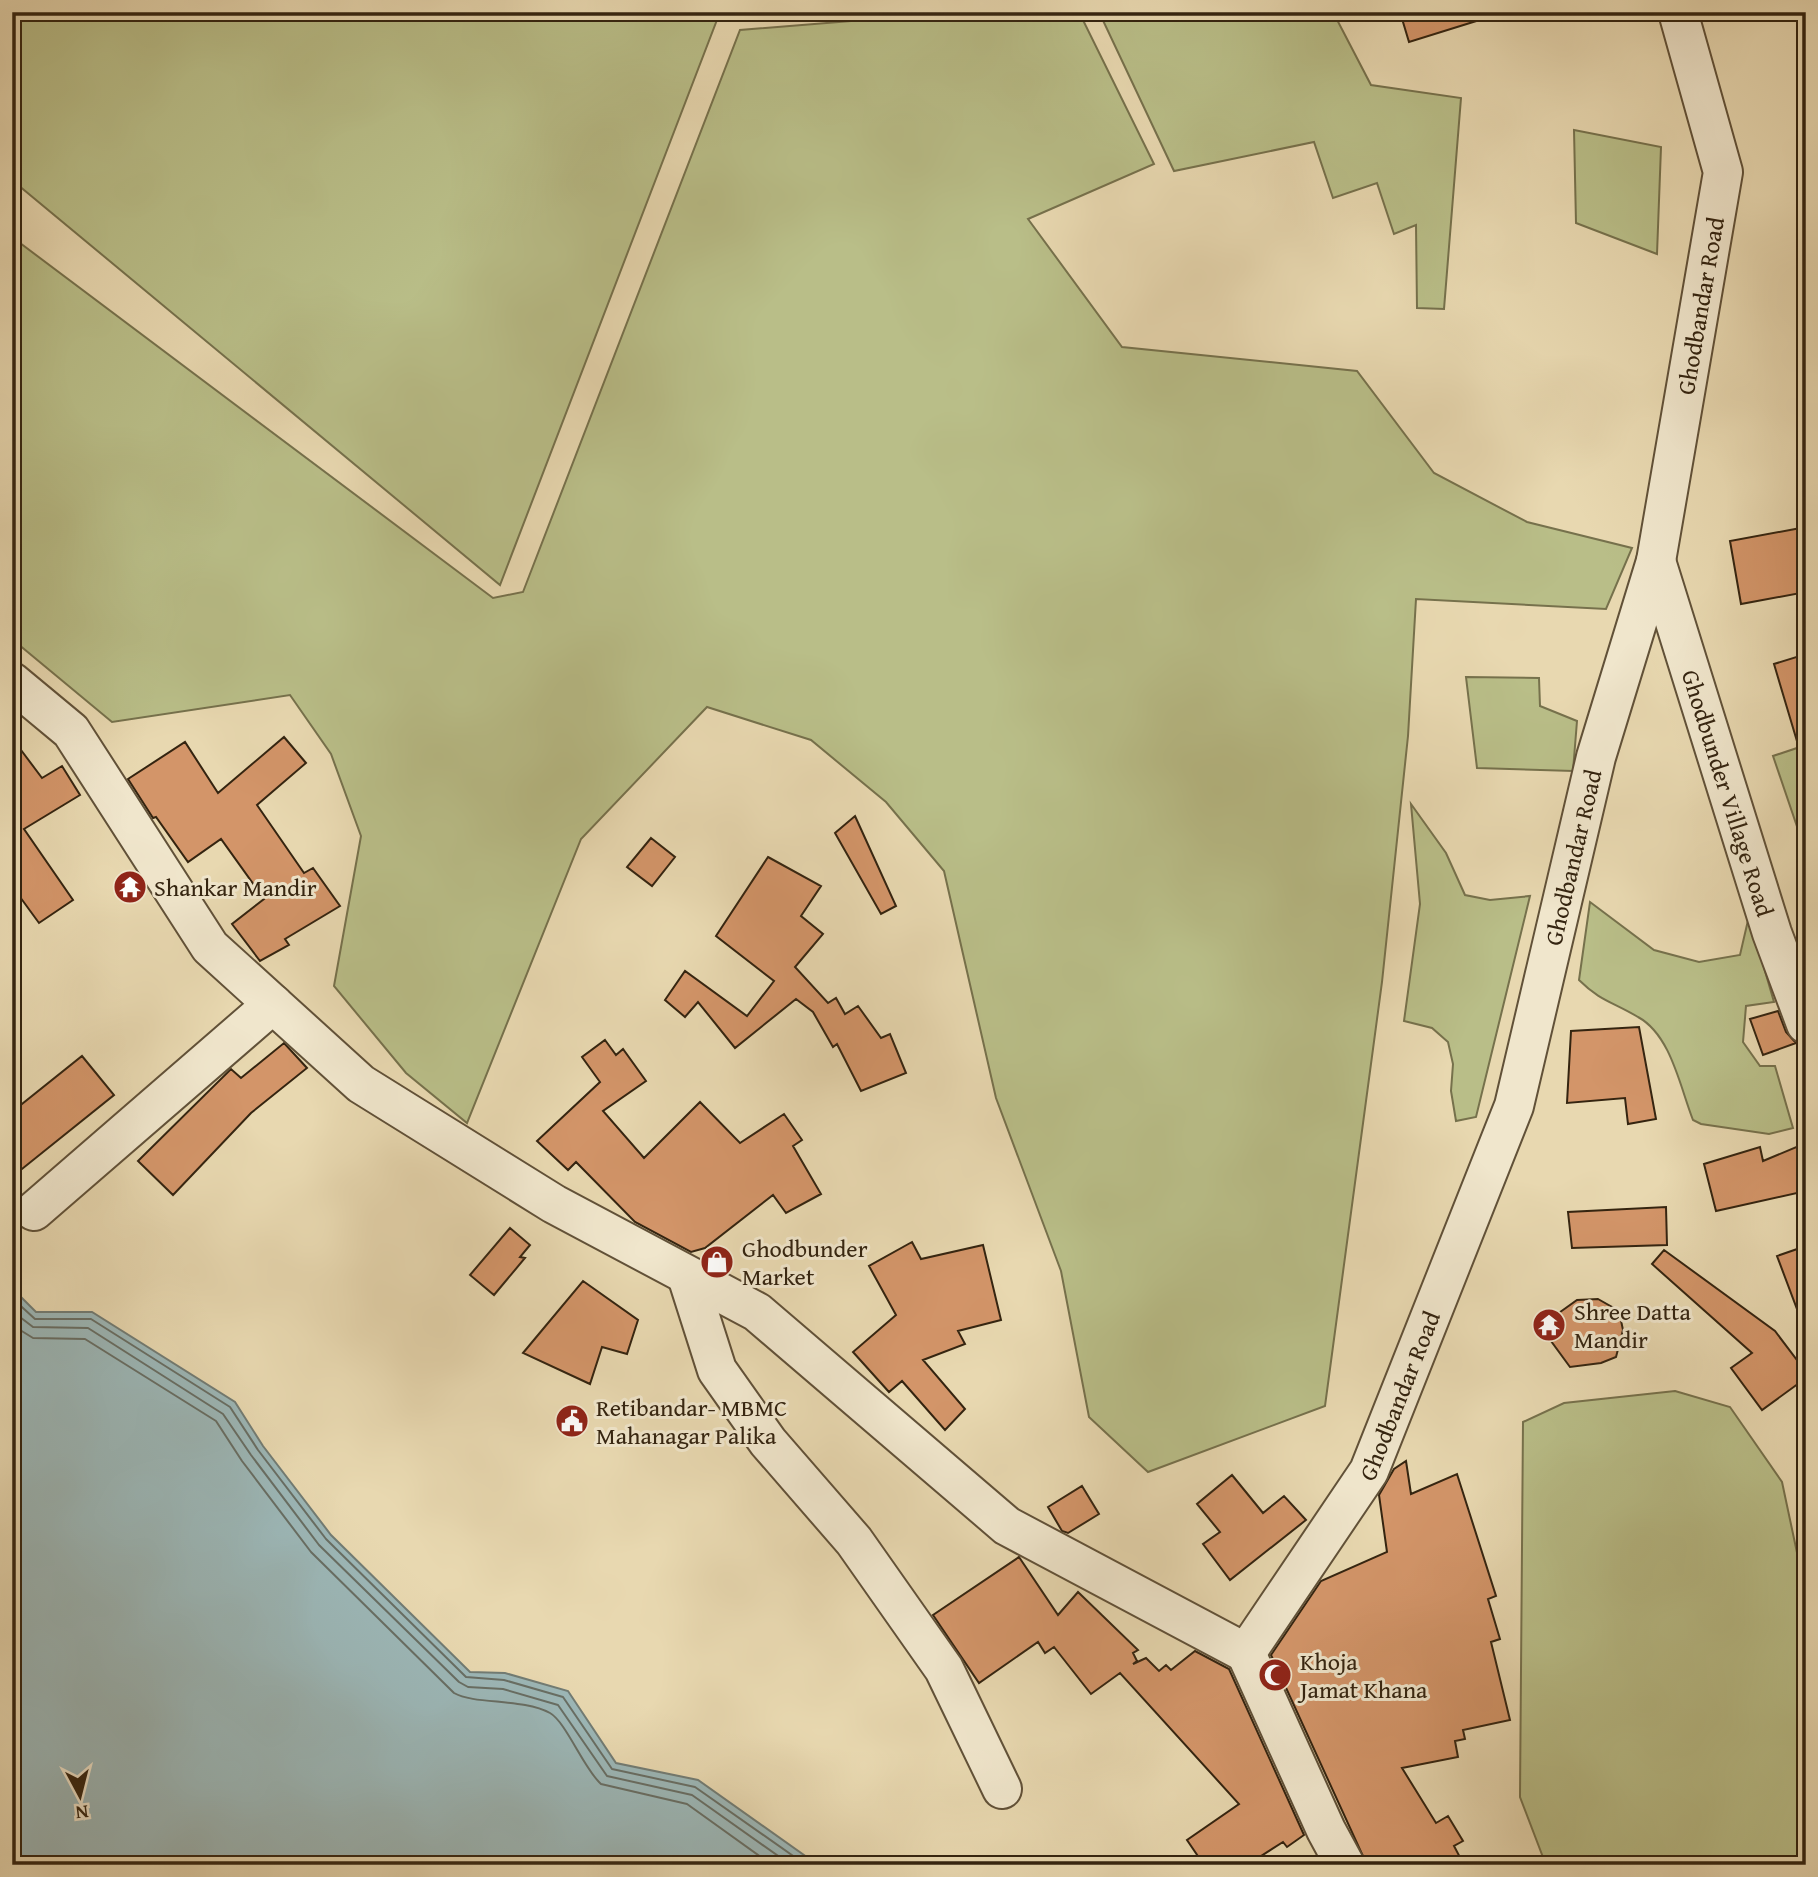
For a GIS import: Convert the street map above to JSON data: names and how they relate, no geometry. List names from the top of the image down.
{
  "streets": {
    "street": ["Ghodbandar Road", "Ghodbunder Village Road"]
  },
  "crossings": [
    ["Ghodbandar Road", "Ghodbunder Village Road"]
  ],
  "places": {
    "temple": ["Shankar Mandir", "Shree Datta Mandir"],
    "shop": ["Ghodbunder Market"],
    "public building": ["Retibandar- MBMC Mahanagar Palika"],
    "mosque": ["Khoja Jamat Khana"]
  },
  "north": "bottom"
}
